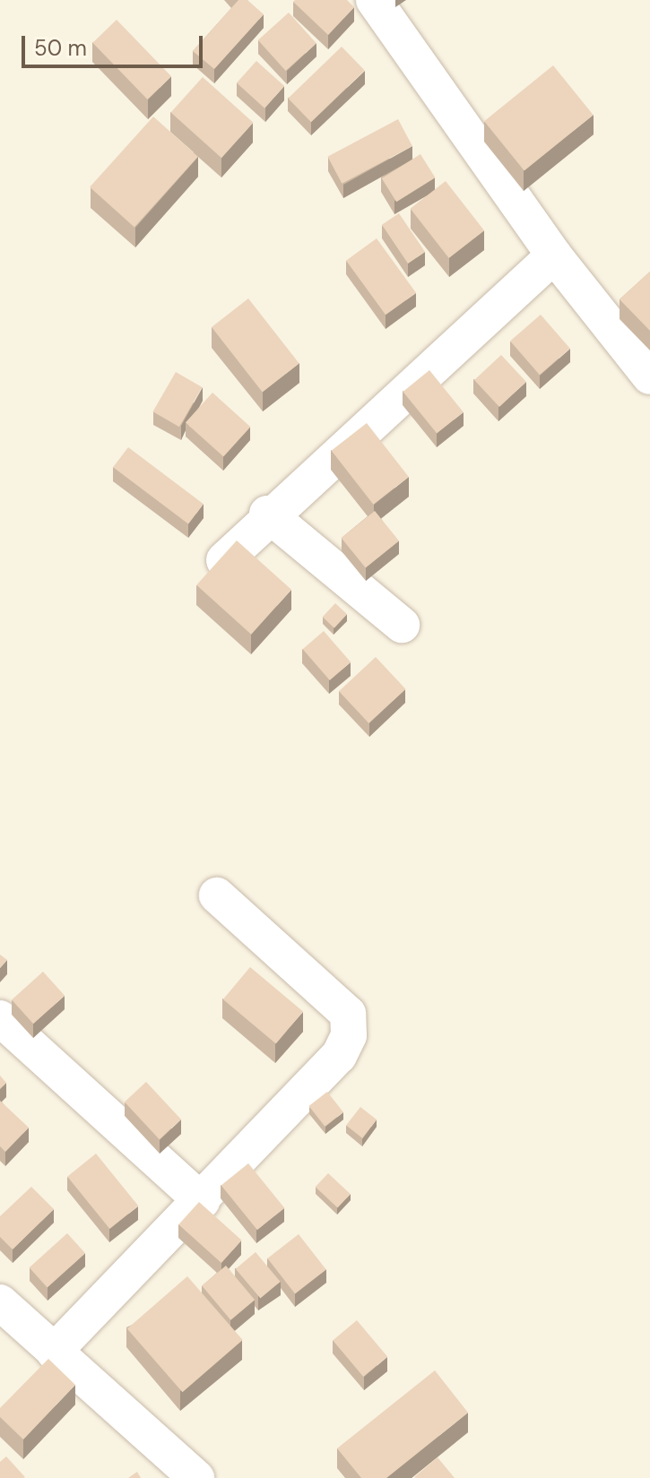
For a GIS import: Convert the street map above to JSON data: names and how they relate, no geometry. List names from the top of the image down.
{
  "scale_bar": "50 m"
}
